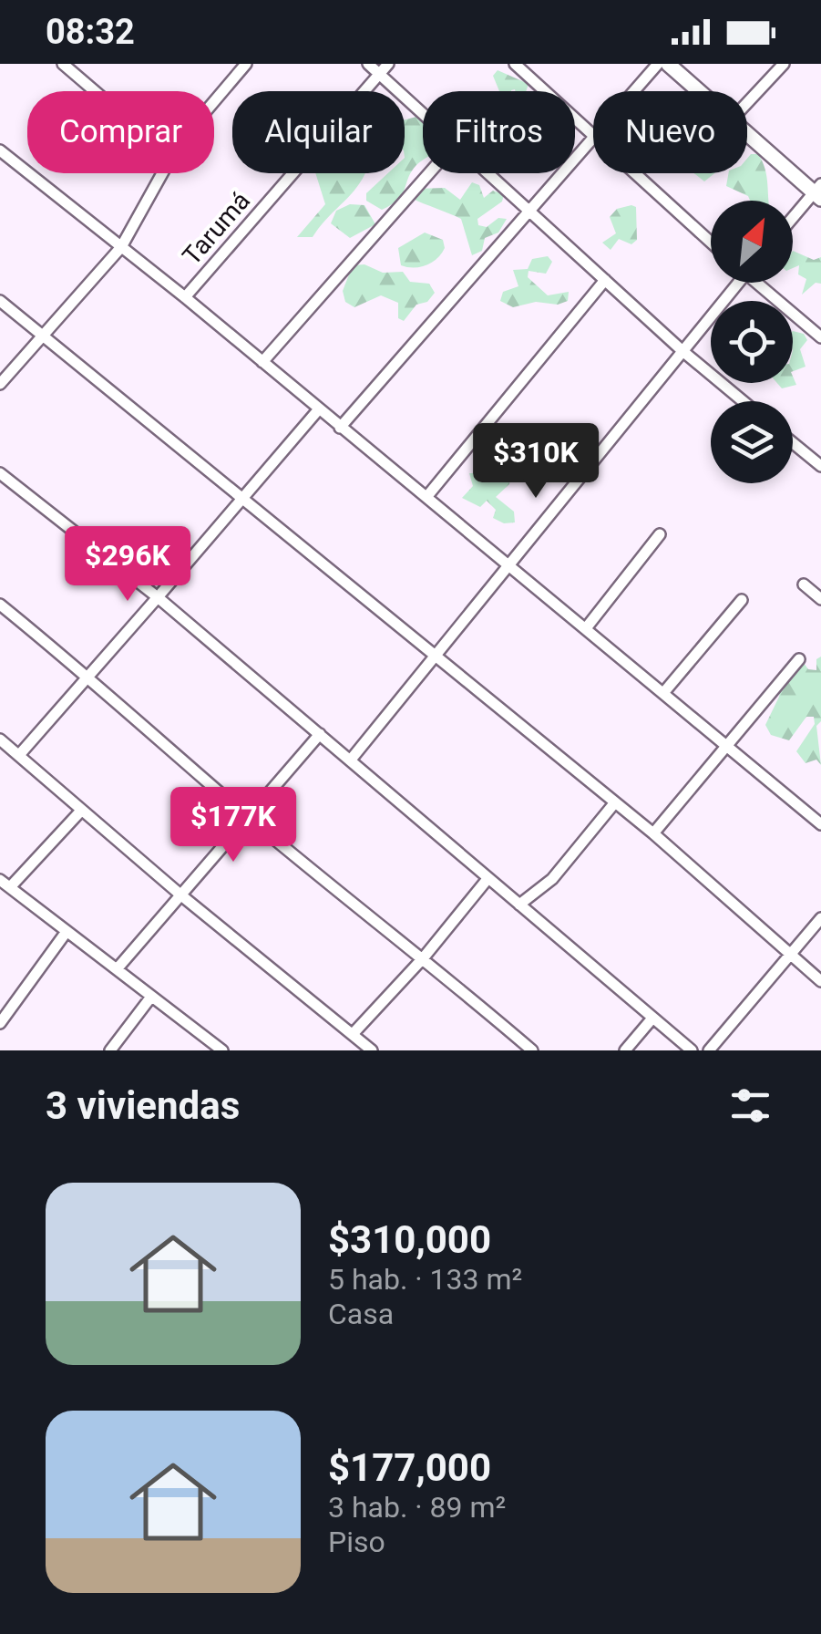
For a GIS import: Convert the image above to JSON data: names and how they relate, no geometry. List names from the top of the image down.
{
  "streets": {
    "street": ["Tarumá"]
  },
  "north": "top right",
  "page": {
    "status": "08:32",
    "chip": [
      "Comprar",
      "Alquilar",
      "Filtros",
      "Nuevo"
    ],
    "price": ["$310K", "$296K", "$177K"],
    "heading": "3 viviendas",
    "list": [
      {
        "name": "$310,000",
        "note": "5 hab. · 133 m² · Casa"
      },
      {
        "name": "$177,000",
        "note": "3 hab. · 89 m² · Piso"
      }
    ]
  }
}
